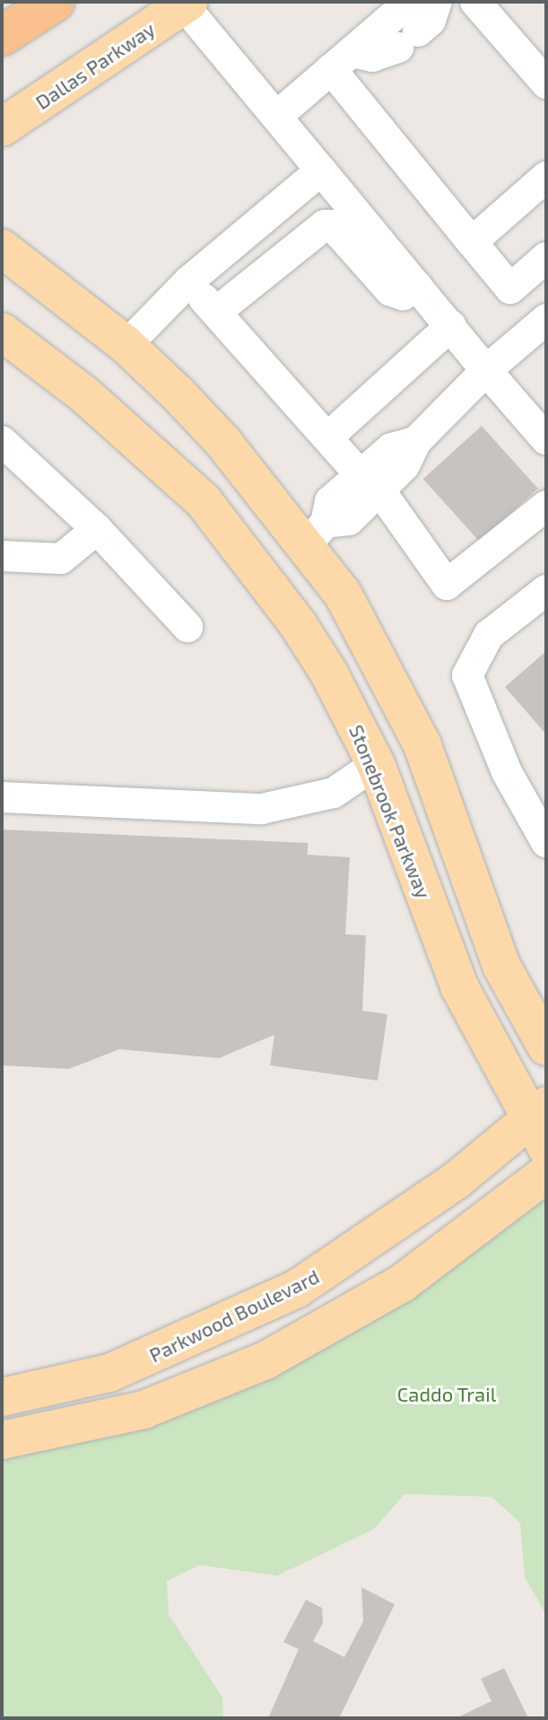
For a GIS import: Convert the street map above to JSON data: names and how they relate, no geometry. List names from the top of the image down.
{
  "streets": {
    "main road": ["Dallas Parkway", "Stonebrook Parkway", "Parkwood Boulevard"]
  },
  "crossings": [
    ["Stonebrook Parkway", "Parkwood Boulevard"]
  ],
  "parks": ["Caddo Trail"]
}
